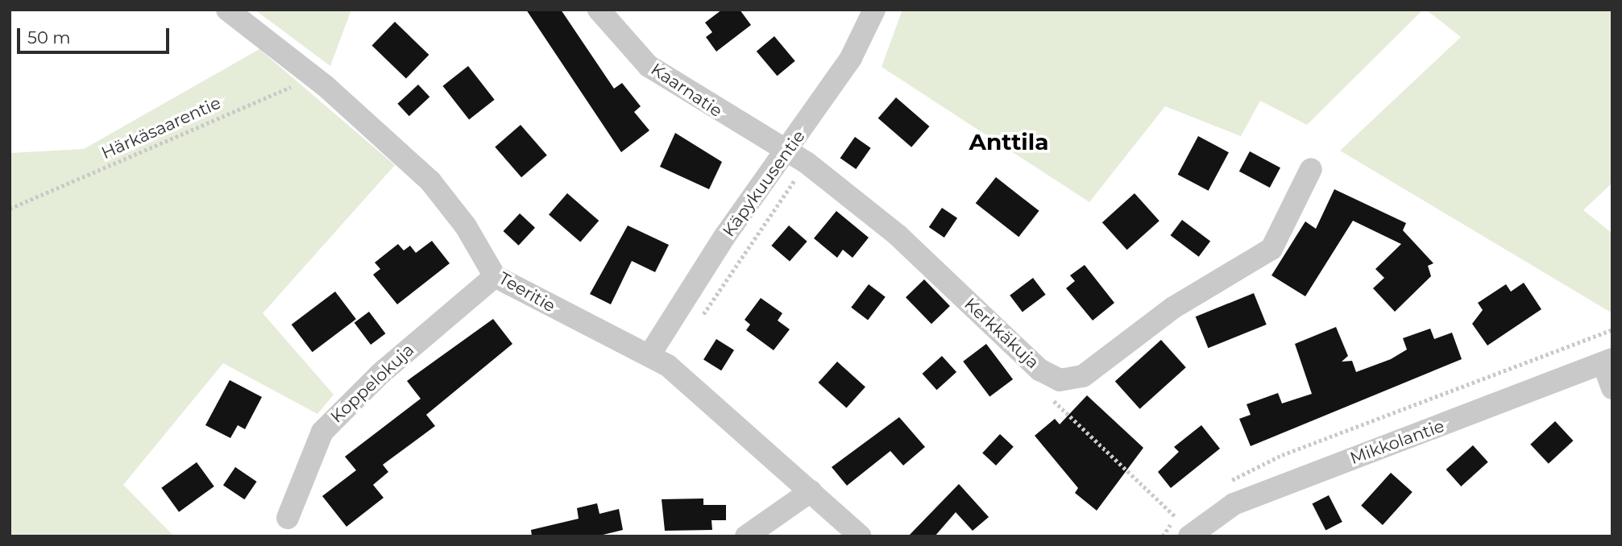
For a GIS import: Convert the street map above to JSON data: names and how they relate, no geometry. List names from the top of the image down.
{
  "streets": {
    "street": [
      "Kaarnatie",
      "Käpykuusentie",
      "Teeritie",
      "Kerkkäkuja",
      "Koppelokuja",
      "Mikkolantie"
    ],
    "path": ["Härkäsaarentie"]
  },
  "crossings": [
    ["Kaarnatie", "Käpykuusentie"],
    ["Kaarnatie", "Kerkkäkuja"],
    ["Härkäsaarentie", "Teeritie"],
    ["Käpykuusentie", "Teeritie"],
    ["Käpykuusentie", "Kerkkäkuja"],
    ["Teeritie", "Koppelokuja"]
  ],
  "districts": ["Anttila"],
  "scale_bar": "50 m"
}
